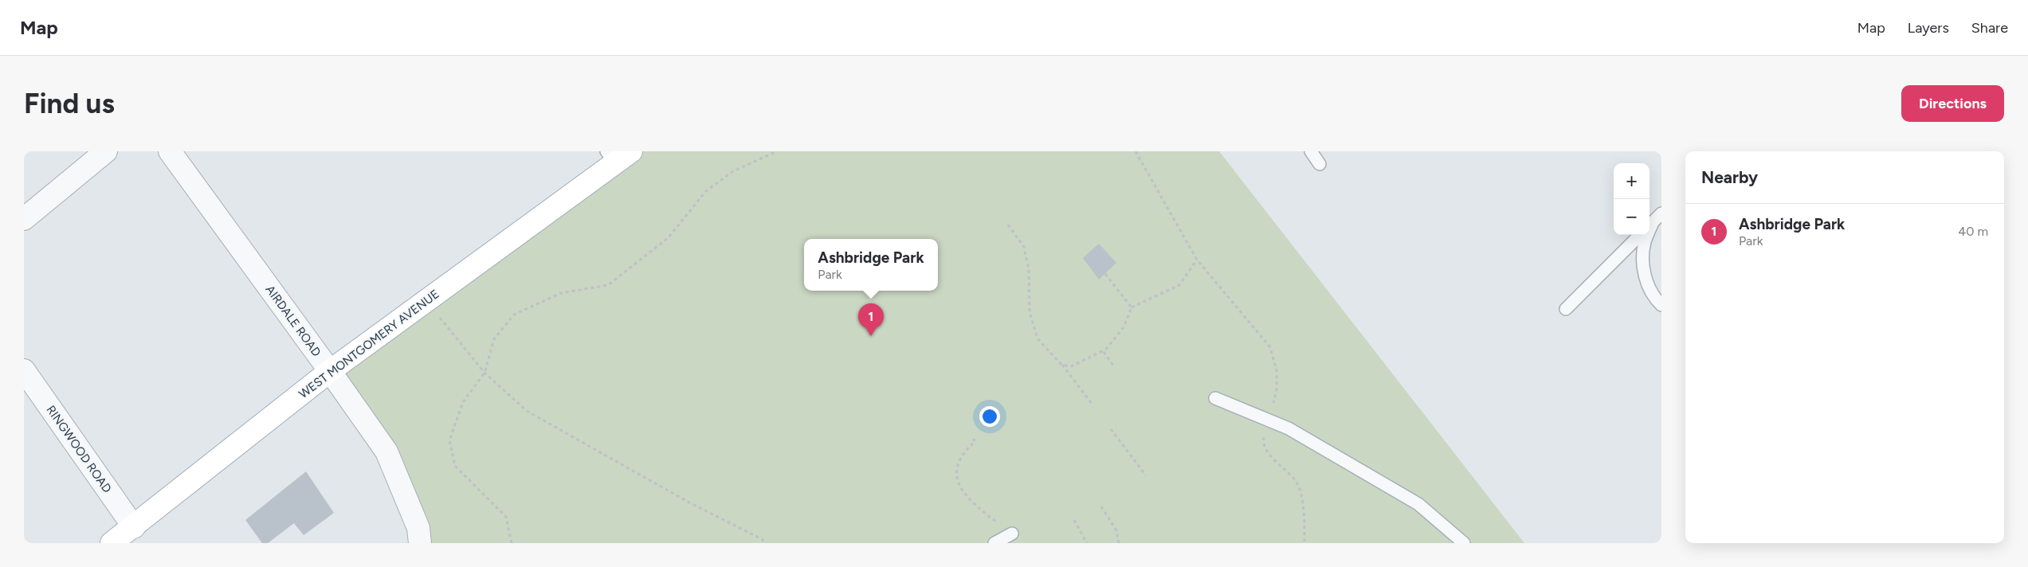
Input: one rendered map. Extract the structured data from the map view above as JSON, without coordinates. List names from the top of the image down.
{
  "streets": {
    "main road": ["WEST MONTGOMERY AVENUE"],
    "street": ["AIRDALE ROAD", "RINGWOOD ROAD"]
  },
  "crossings": [
    ["AIRDALE ROAD", "WEST MONTGOMERY AVENUE"],
    ["WEST MONTGOMERY AVENUE", "RINGWOOD ROAD"]
  ],
  "page": {
    "header": "Map",
    "nav": ["Map", "Layers", "Share"],
    "buttons": "Directions",
    "title": "Find us",
    "heading": "Nearby",
    "map_buttons": ["+", "−"],
    "list": [
      {
        "mark": "1",
        "name": "Ashbridge Park",
        "note": "Park",
        "value": "40 m"
      }
    ],
    "popup": ["Ashbridge Park", "Park"],
    "pins": "1"
  }
}
